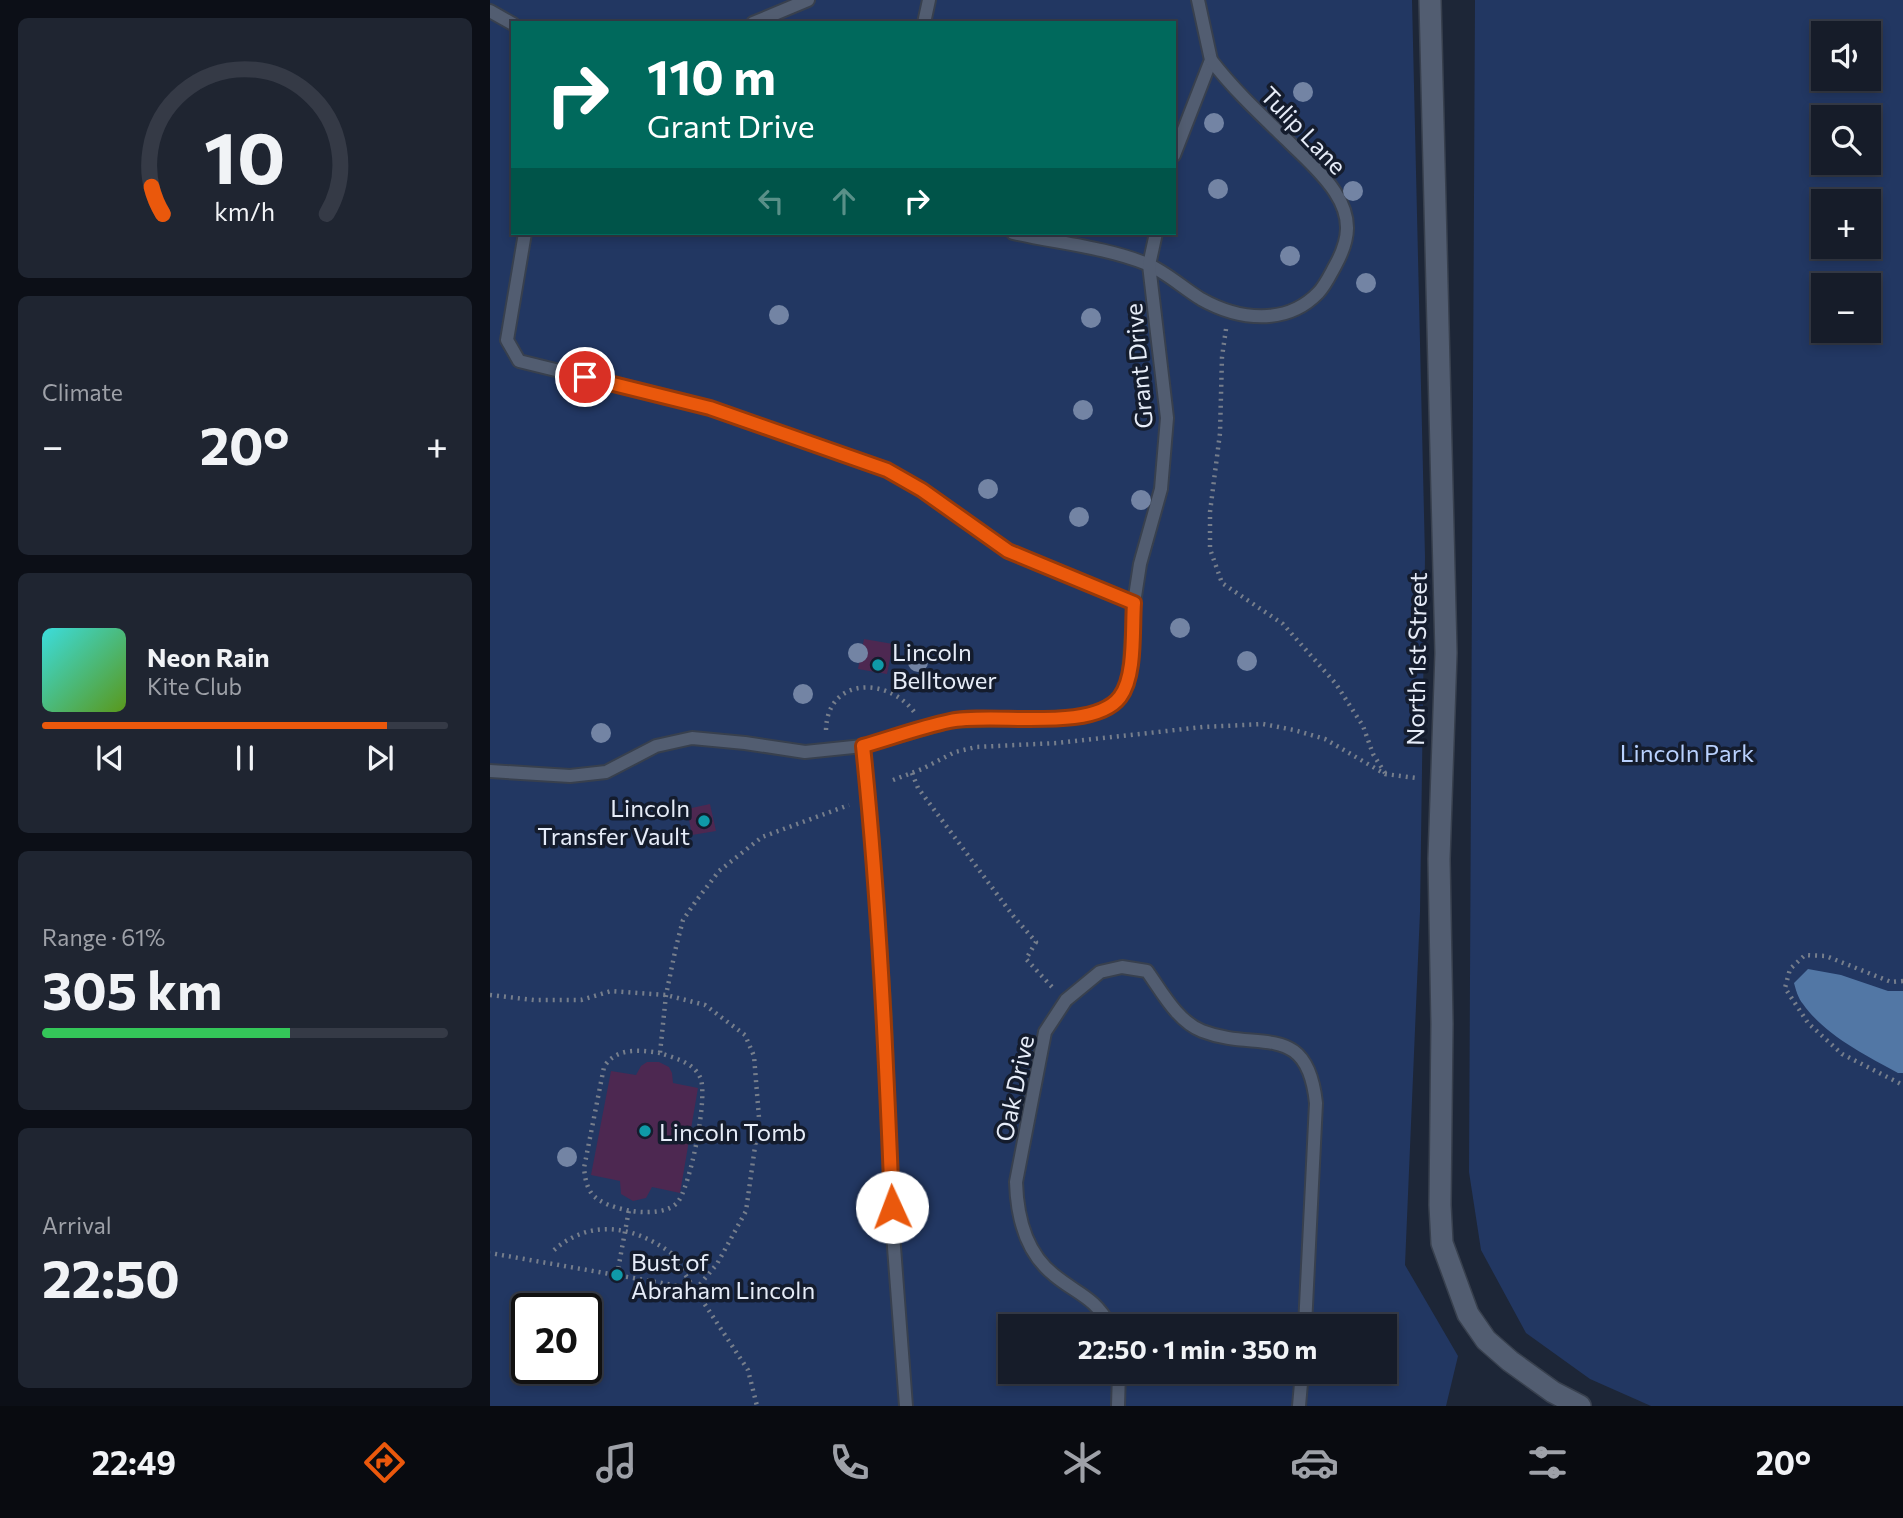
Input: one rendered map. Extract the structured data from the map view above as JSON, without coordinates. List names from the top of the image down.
{
  "streets": {
    "street": ["North 1st Street"],
    "lane": ["Tulip Lane", "Grant Drive", "Oak Drive"]
  },
  "crossings": [
    ["Tulip Lane", "Grant Drive"]
  ],
  "parks": ["Lincoln Park"],
  "places": [
    "Lincoln Belltower",
    "Lincoln Transfer Vault",
    "Lincoln Tomb",
    "Bust of Abraham Lincoln"
  ],
  "page": {
    "map_buttons": ["+", "−"],
    "turn": ["110 m", "Grant Drive"],
    "tile": [
      "Climate",
      ["Range · 61%", "305 km"],
      ["Arrival", "22:50"]
    ],
    "heat": ["−", "20°", "+"],
    "song": ["Neon Rain", "Kite Club"],
    "limit": "20",
    "trip": "22:50 · 1 min · 350 m",
    "tabs": ["22:49", "20°"],
    "gauge": ["10", "km/h"]
  }
}
